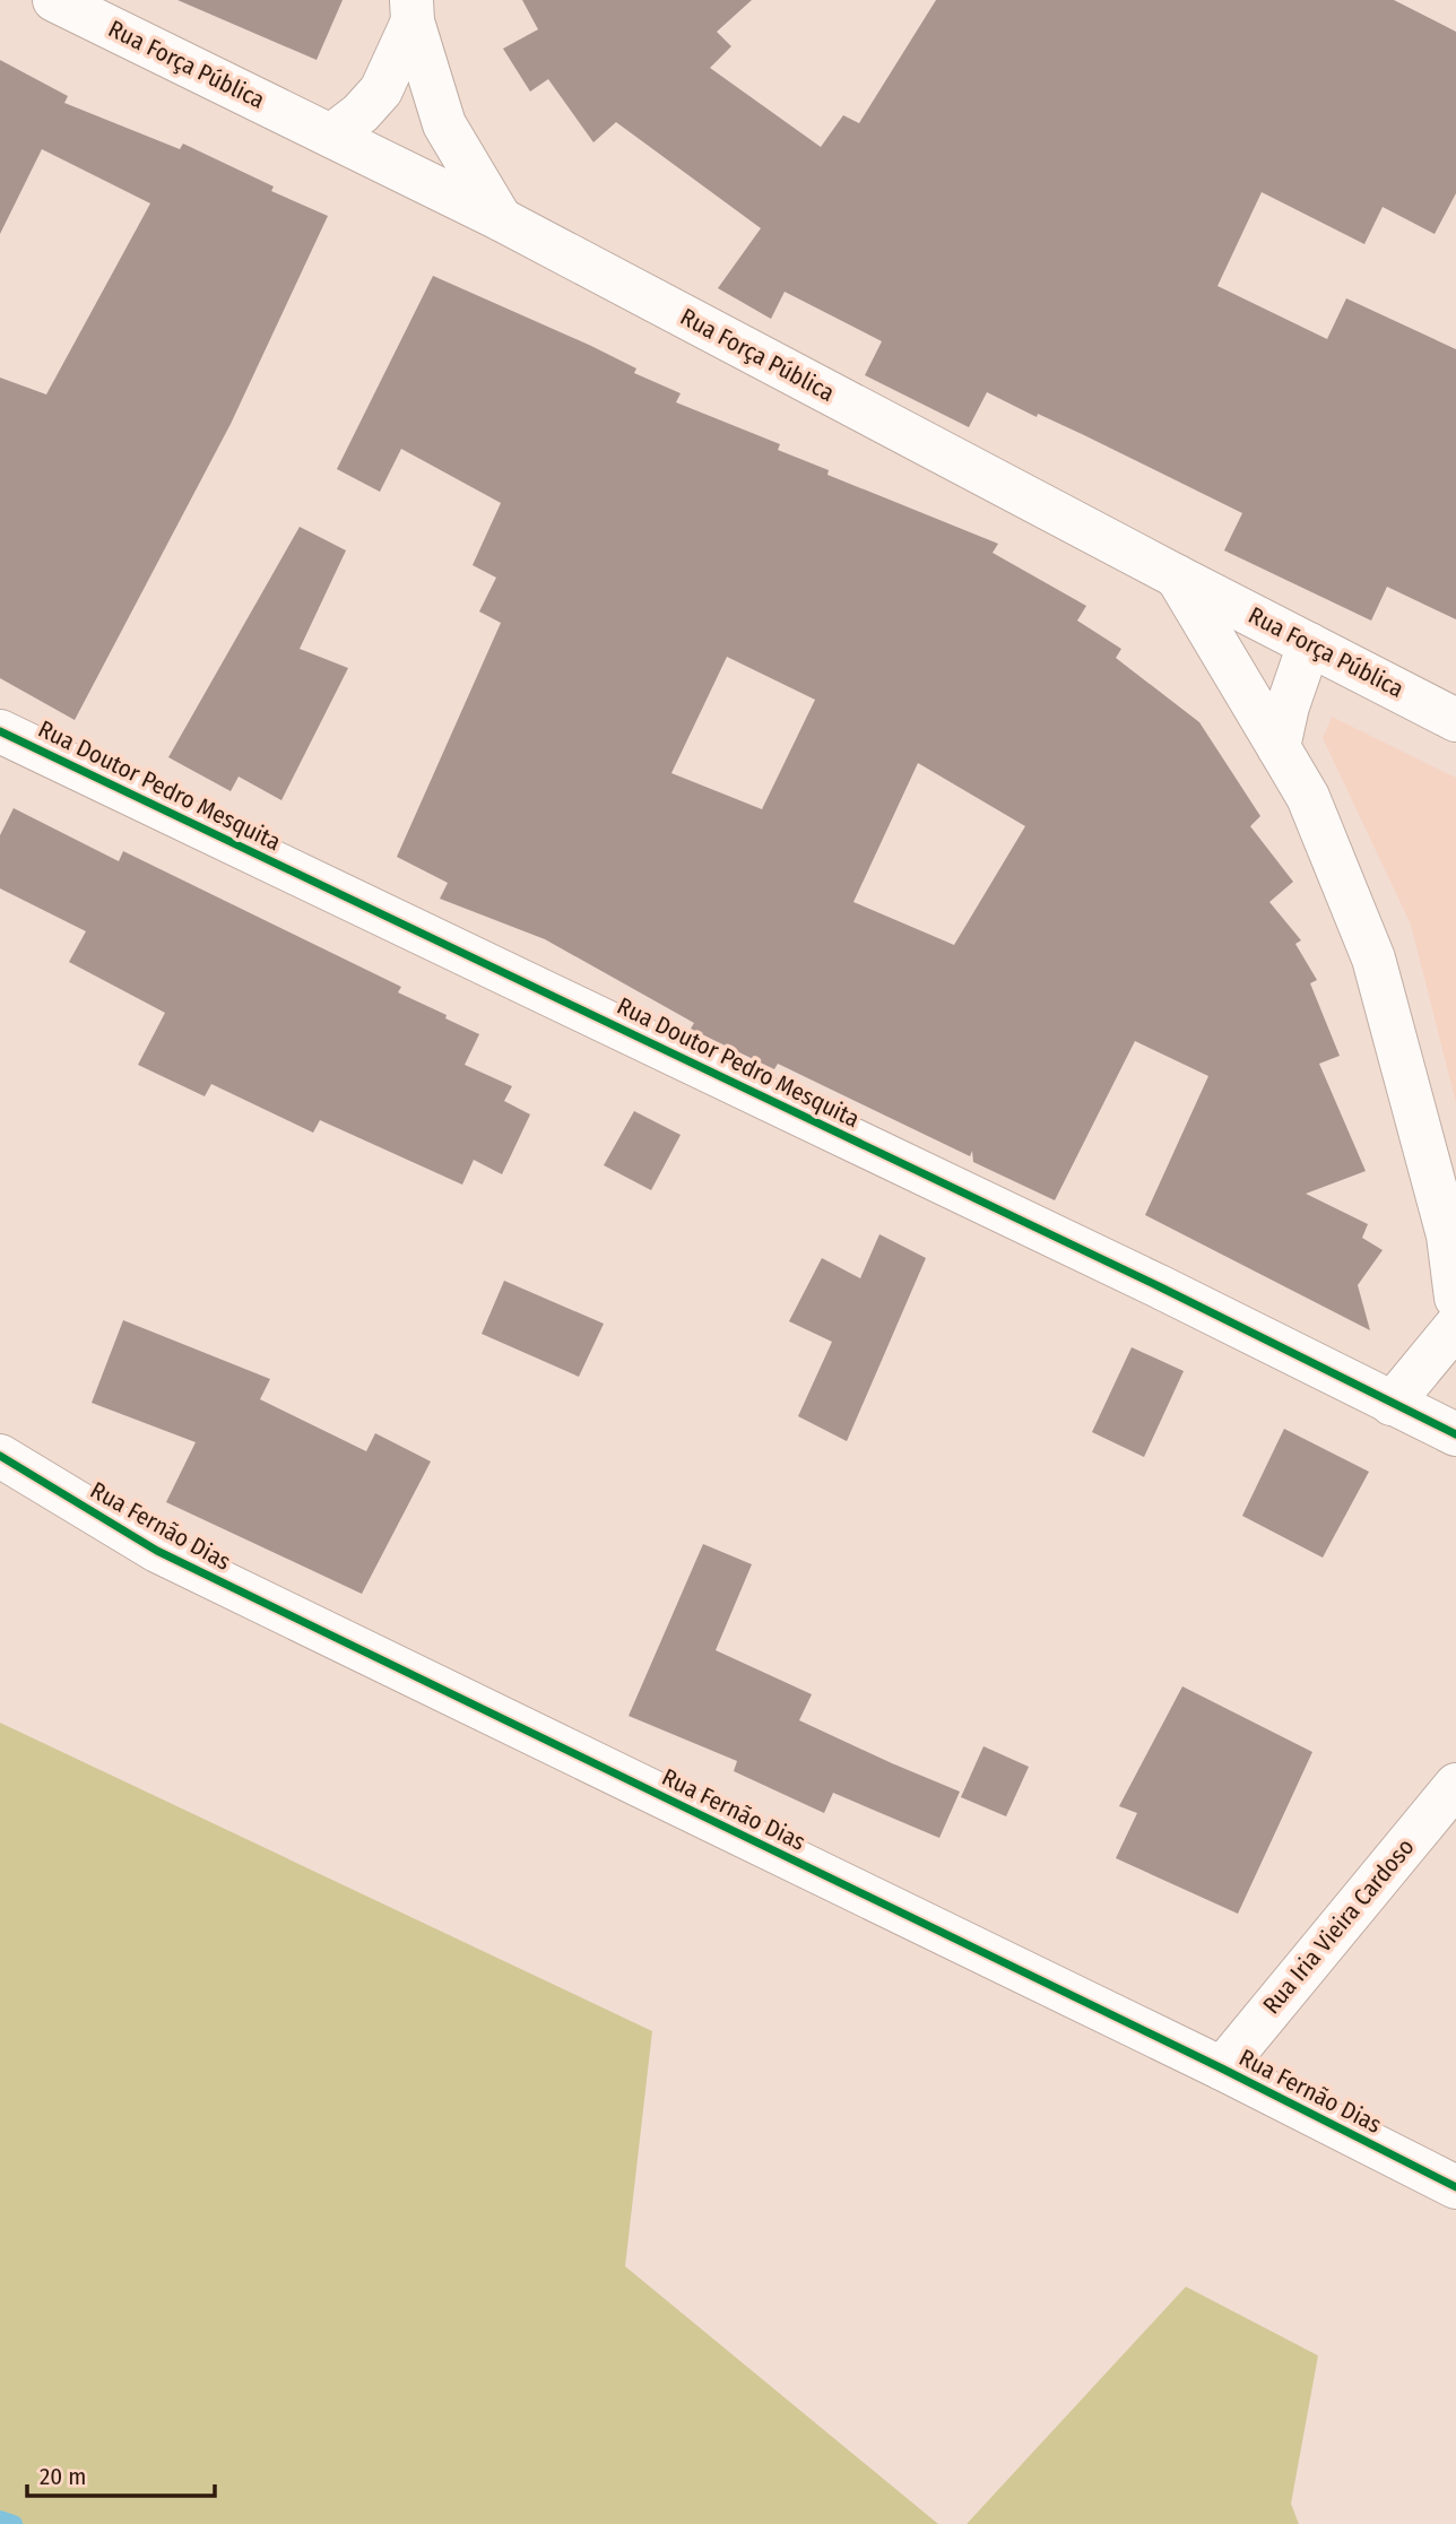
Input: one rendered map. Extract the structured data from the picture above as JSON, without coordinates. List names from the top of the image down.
{
  "streets": {
    "street": [
      "Rua Força Pública",
      "Rua Doutor Pedro Mesquita",
      "Rua Fernão Dias",
      "Rua Iria Vieira Cardoso"
    ]
  },
  "crossings": [
    ["Rua Fernão Dias", "Rua Iria Vieira Cardoso"]
  ],
  "scale_bar": "20 m"
}
